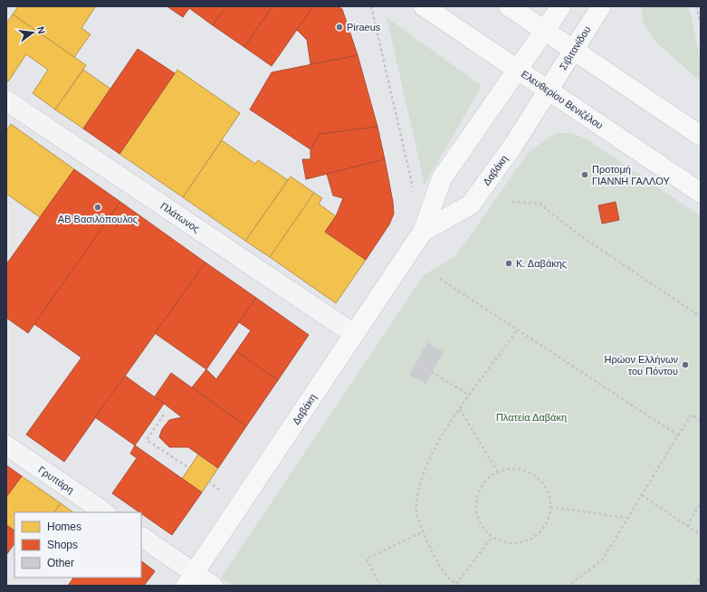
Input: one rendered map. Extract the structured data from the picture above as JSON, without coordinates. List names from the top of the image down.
{
  "streets": {
    "main road": ["Σιβιτανίδου", "Ελευθερίου Βενιζέλου", "Δαβάκη"],
    "street": ["Πλάτωνος", "Γρυπάρη"]
  },
  "crossings": [
    ["Σιβιτανίδου", "Ελευθερίου Βενιζέλου"],
    ["Σιβιτανίδου", "Δαβάκη"],
    ["Ελευθερίου Βενιζέλου", "Δαβάκη"],
    ["Δαβάκη", "Πλάτωνος"]
  ],
  "parks": ["Πλατεία Δαβάκη"],
  "places": [
    "Piraeus",
    "Προτομή ΓΙΑΝΝΗ ΓΑΛΛΟΥ",
    "ΑΒ Βασιλόπουλος",
    "Κ. Δαβάκης",
    "Ηρώον Ελλήνων του Πόντου"
  ],
  "legend": ["Homes", "Shops", "Other"],
  "north": "right"
}
